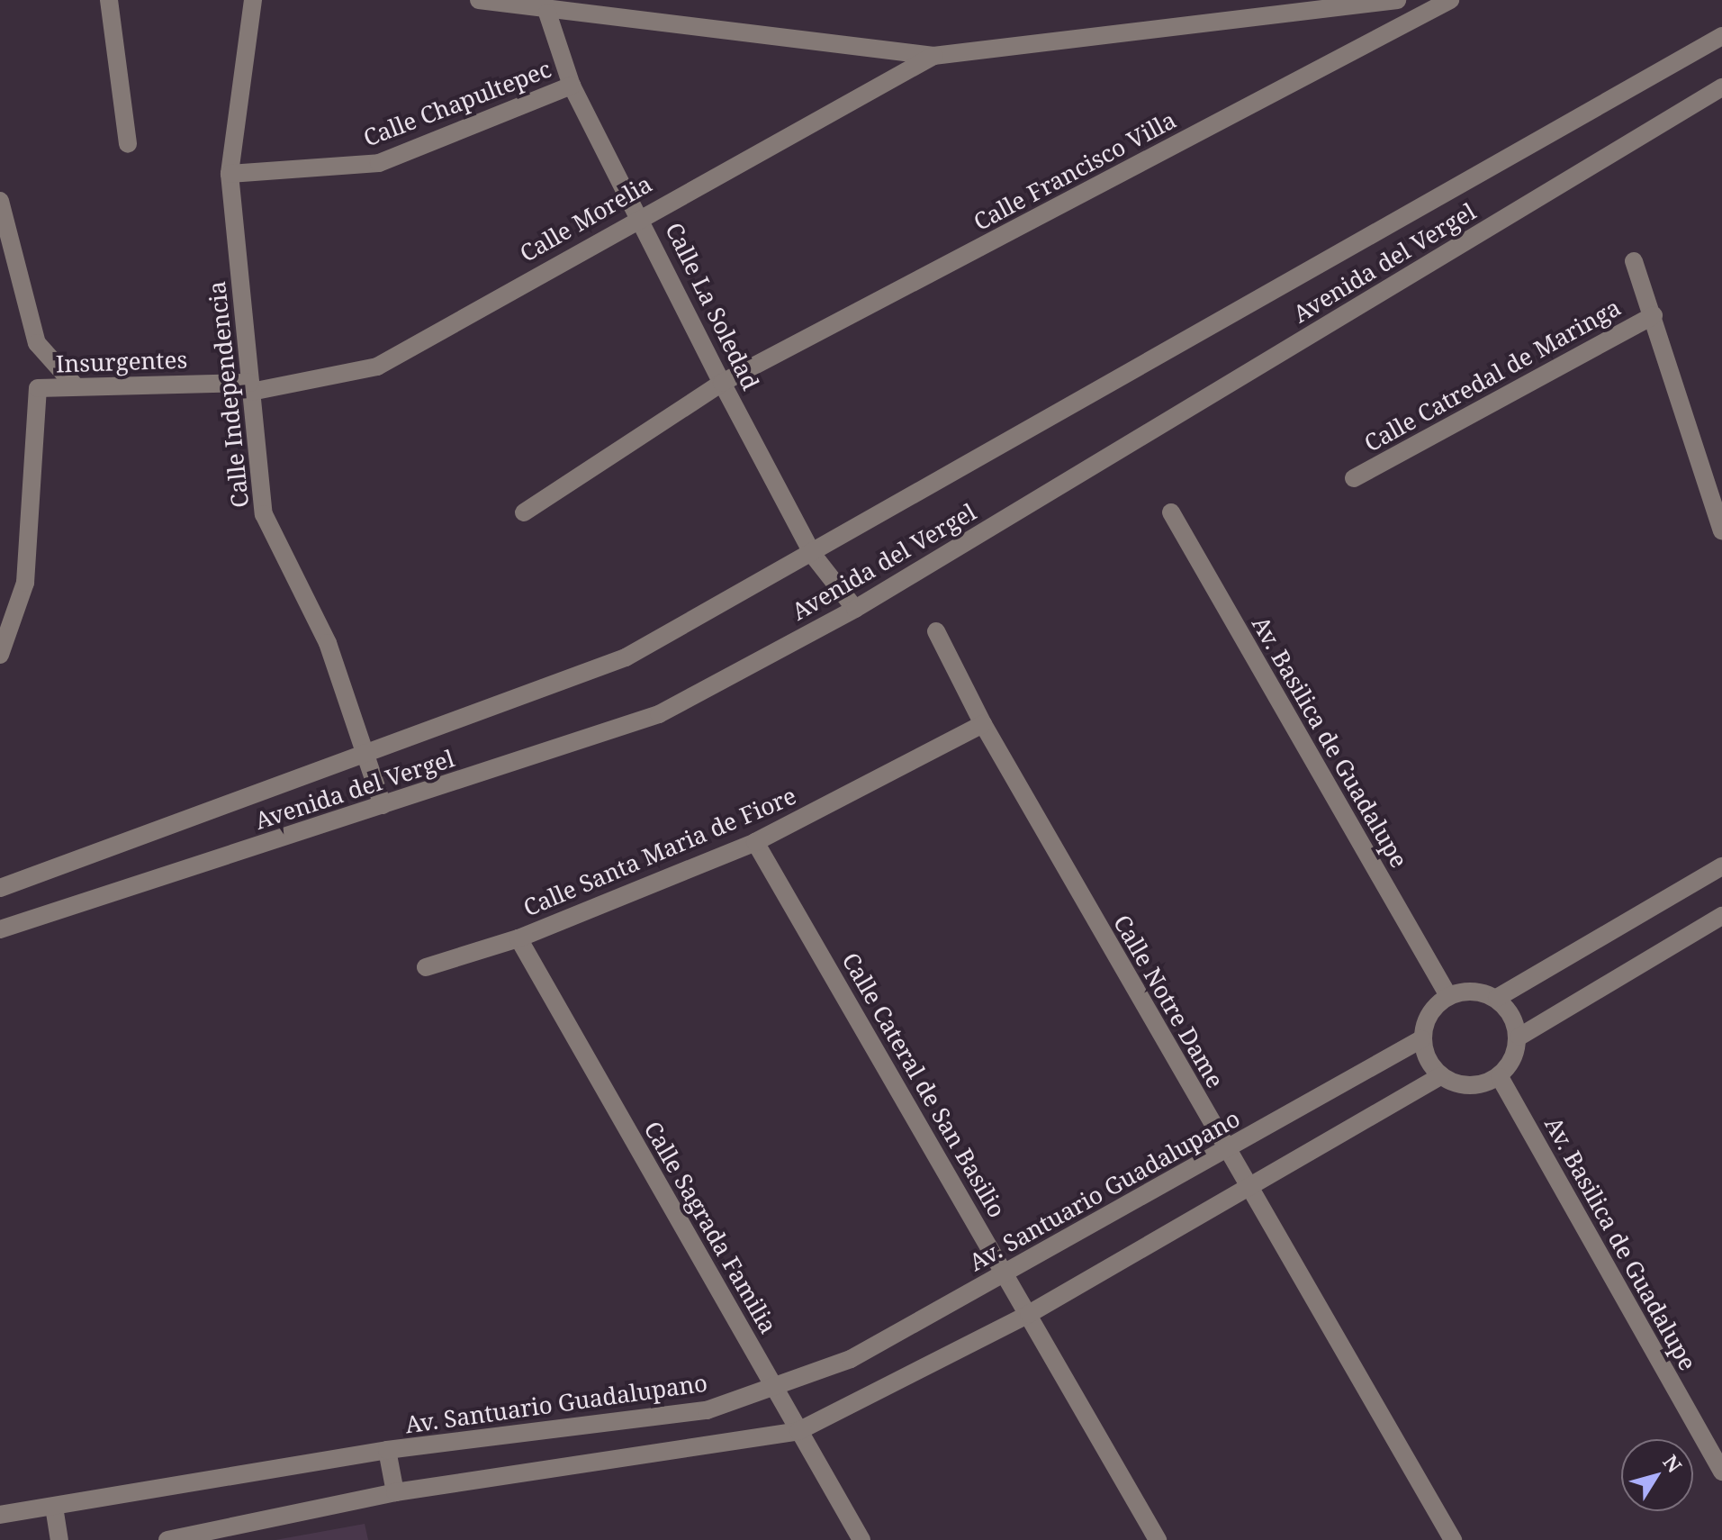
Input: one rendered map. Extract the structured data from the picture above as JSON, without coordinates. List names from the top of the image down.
{
  "streets": {
    "street": [
      "Calle Chapultepec",
      "Calle Francisco Villa",
      "Calle Morelia",
      "Avenida del Vergel",
      "Calle La Soledad",
      "Insurgentes",
      "Calle Catredal de Maringa",
      "Calle Independencia",
      "Av. Basilica de Guadalupe",
      "Calle Santa Maria de Fiore",
      "Calle Notre Dame",
      "Calle Cateral de San Basilio",
      "Av. Santuario Guadalupano",
      "Calle Sagrada Familia"
    ]
  },
  "crossings": [
    ["Calle Chapultepec", "Calle La Soledad"],
    ["Calle Chapultepec", "Calle Independencia"],
    ["Calle Francisco Villa", "Calle La Soledad"],
    ["Calle Morelia", "Calle La Soledad"],
    ["Calle Morelia", "Insurgentes"],
    ["Calle Morelia", "Calle Independencia"],
    ["Avenida del Vergel", "Calle La Soledad"],
    ["Avenida del Vergel", "Calle Independencia"],
    ["Insurgentes", "Calle Independencia"],
    ["Av. Basilica de Guadalupe", "Av. Santuario Guadalupano"],
    ["Calle Santa Maria de Fiore", "Calle Notre Dame"],
    ["Calle Santa Maria de Fiore", "Calle Cateral de San Basilio"],
    ["Calle Santa Maria de Fiore", "Calle Sagrada Familia"],
    ["Calle Notre Dame", "Av. Santuario Guadalupano"],
    ["Calle Cateral de San Basilio", "Av. Santuario Guadalupano"],
    ["Av. Santuario Guadalupano", "Calle Sagrada Familia"]
  ],
  "north": "top right"
}
